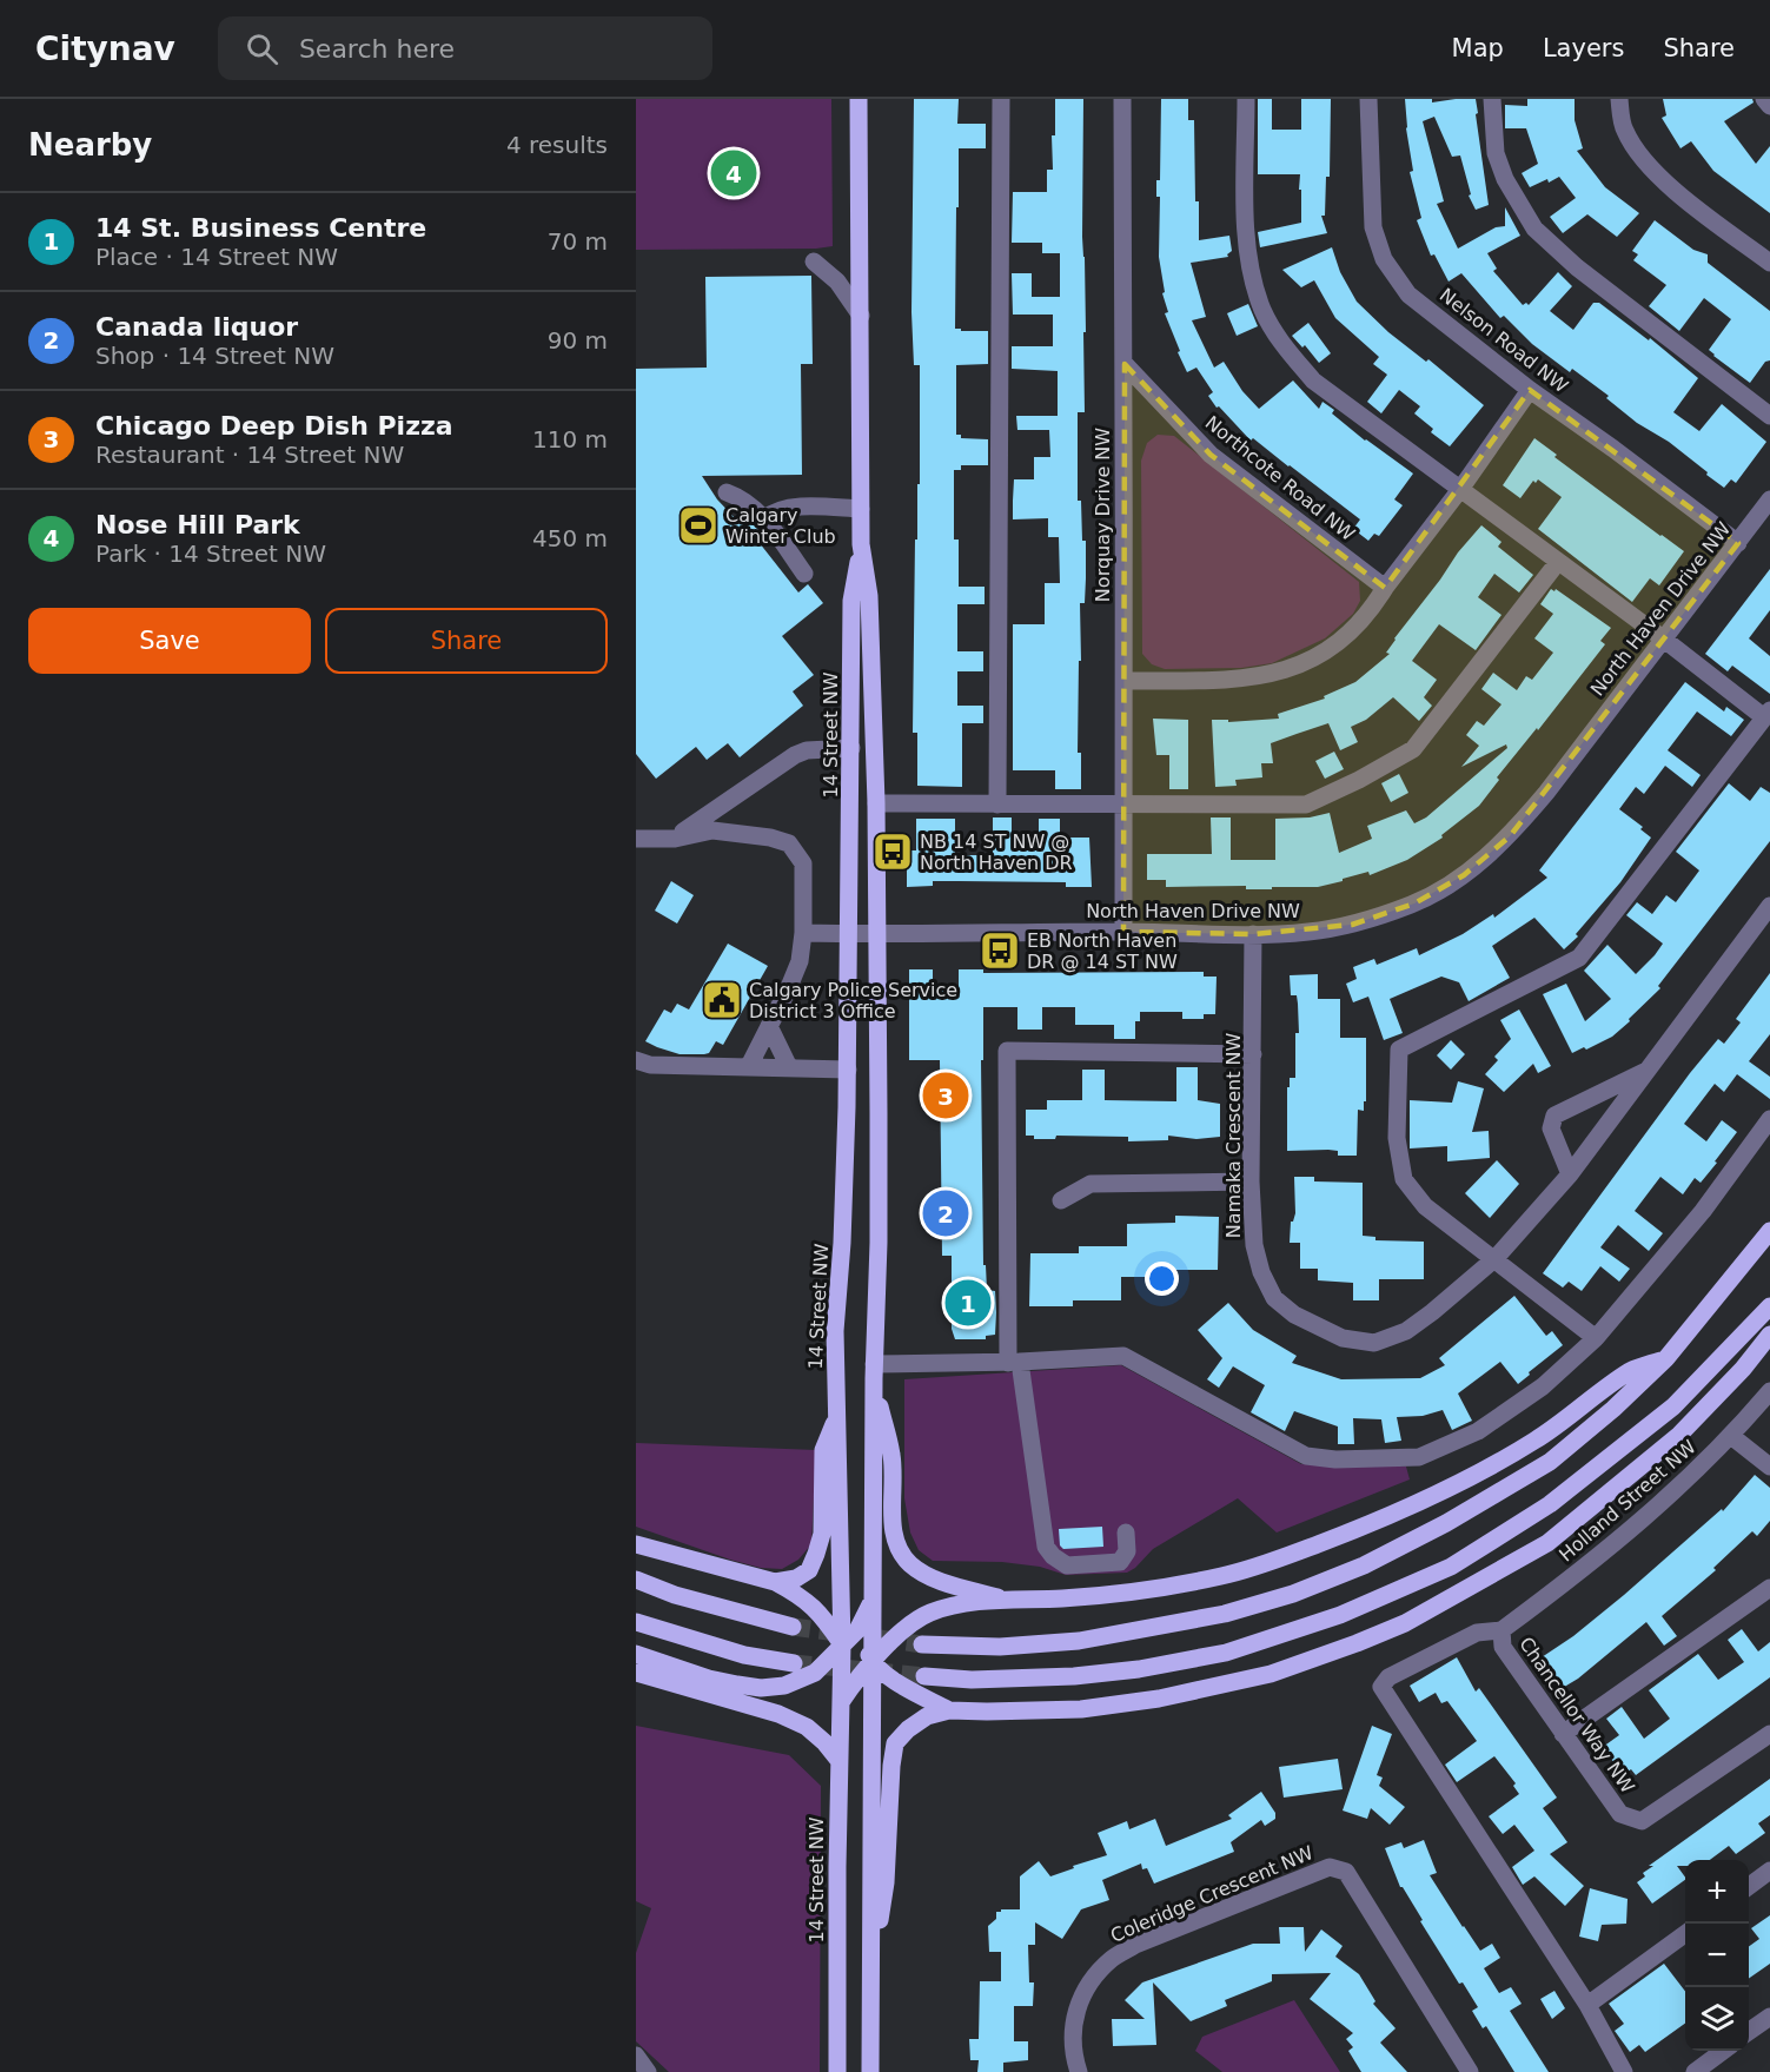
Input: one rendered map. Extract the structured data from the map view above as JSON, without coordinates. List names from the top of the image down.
{
  "streets": {
    "main road": ["14 Street NW"],
    "street": [
      "Nelson Road NW",
      "Northcote Road NW",
      "Norquay Drive NW",
      "North Haven Drive NW",
      "Namaka Crescent NW",
      "Holland Street NW",
      "Chancellor Way NW",
      "Coleridge Crescent NW"
    ]
  },
  "crossings": [
    ["Nelson Road NW", "North Haven Drive NW"],
    ["Northcote Road NW", "Norquay Drive NW"],
    ["Norquay Drive NW", "North Haven Drive NW"],
    ["North Haven Drive NW", "14 Street NW"],
    ["North Haven Drive NW", "Namaka Crescent NW"],
    ["Holland Street NW", "Chancellor Way NW"]
  ],
  "places": {
    "sports": ["Calgary Winter Club"],
    "bus stop": ["NB 14 ST NW @ North Haven DR", "EB North Haven DR @ 14 ST NW"],
    "public building": ["Calgary Police Service District 3 Office"]
  },
  "page": {
    "header": "Citynav",
    "search": "Search here",
    "nav": ["Map", "Layers", "Share"],
    "heading": ["Nearby", "4 results"],
    "pins": [
      "4",
      "3",
      "2",
      "1"
    ],
    "list": [
      {
        "mark": "1",
        "name": "14 St. Business Centre",
        "note": "Place · 14 Street NW",
        "value": "70 m"
      },
      {
        "mark": "2",
        "name": "Canada liquor",
        "note": "Shop · 14 Street NW",
        "value": "90 m"
      },
      {
        "mark": "3",
        "name": "Chicago Deep Dish Pizza",
        "note": "Restaurant · 14 Street NW",
        "value": "110 m"
      },
      {
        "mark": "4",
        "name": "Nose Hill Park",
        "note": "Park · 14 Street NW",
        "value": "450 m"
      }
    ],
    "buttons": ["Save", "Share"],
    "map_buttons": ["+", "−"]
  }
}
